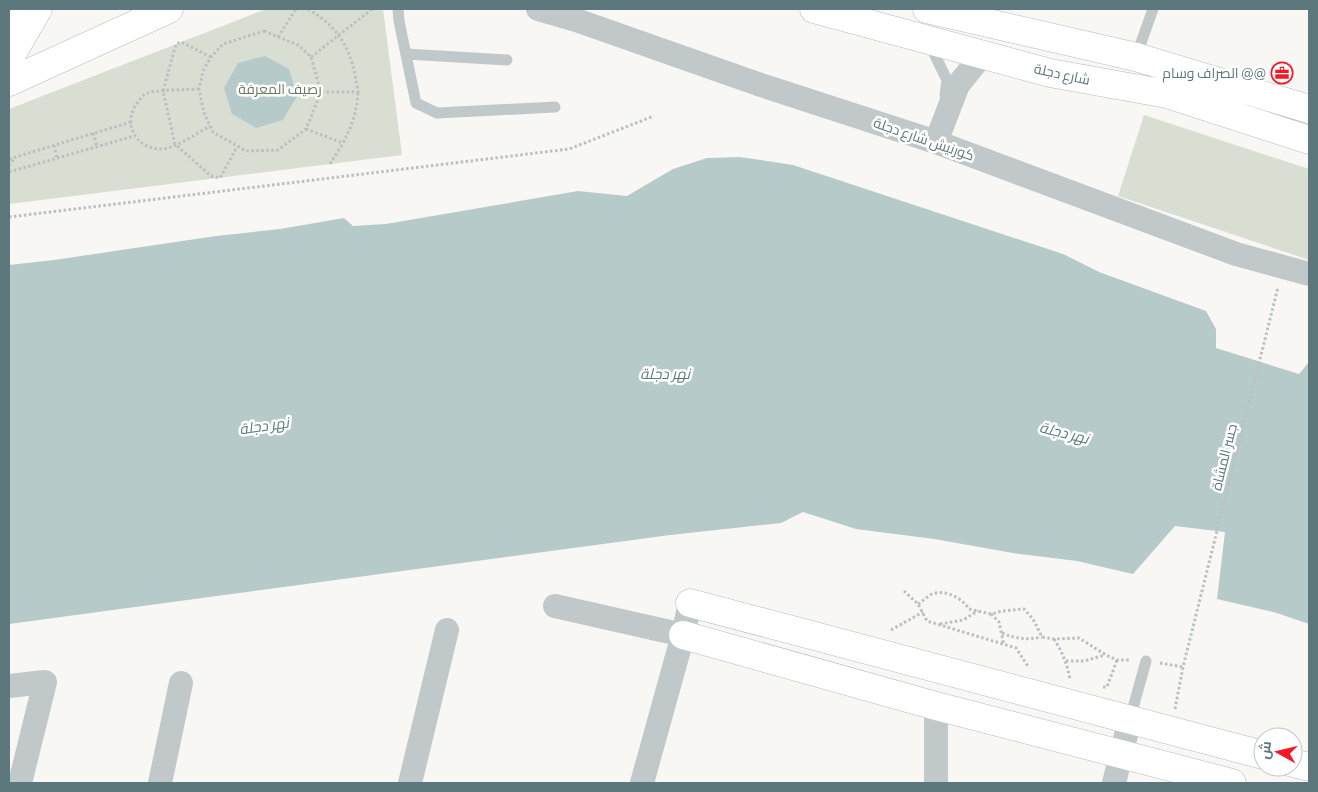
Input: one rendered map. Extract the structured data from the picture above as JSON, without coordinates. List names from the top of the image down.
{
  "streets": {
    "street": ["شارع دجلة", "كورنيش شارع دجلة"],
    "path": ["جسر المشاة"]
  },
  "crossings": [
    ["كورنيش شارع دجلة", "جسر المشاة"]
  ],
  "water": ["نهر دجلة"],
  "parks": ["رصيف المعرفة"],
  "places": {
    "office": ["الصراف وسام @@"]
  },
  "north": "left"
}
